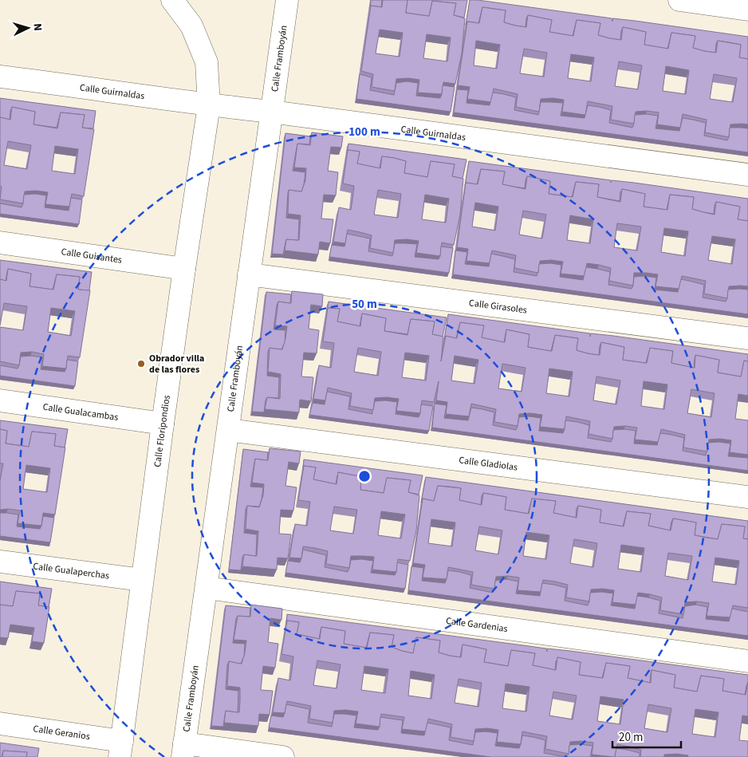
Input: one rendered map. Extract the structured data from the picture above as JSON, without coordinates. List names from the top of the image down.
{
  "streets": {
    "street": [
      "Calle Framboyán",
      "Calle Guirnaldas",
      "Calle Guisantes",
      "Calle Girasoles",
      "Calle Gualacambas",
      "Calle Floripondios",
      "Calle Gladiolas",
      "Calle Gualaperchas",
      "Calle Gardenias",
      "Calle Geranios"
    ]
  },
  "crossings": [
    ["Calle Framboyán", "Calle Guirnaldas"],
    ["Calle Framboyán", "Calle Girasoles"],
    ["Calle Framboyán", "Calle Gladiolas"],
    ["Calle Framboyán", "Calle Gardenias"],
    ["Calle Guirnaldas", "Calle Floripondios"],
    ["Calle Guisantes", "Calle Floripondios"],
    ["Calle Gualacambas", "Calle Floripondios"],
    ["Calle Floripondios", "Calle Gualaperchas"],
    ["Calle Floripondios", "Calle Geranios"]
  ],
  "places": ["Obrador villa de las flores"],
  "scale_bar": "20 m",
  "north": "right",
  "rings": ["100 m", "50 m"]
}
